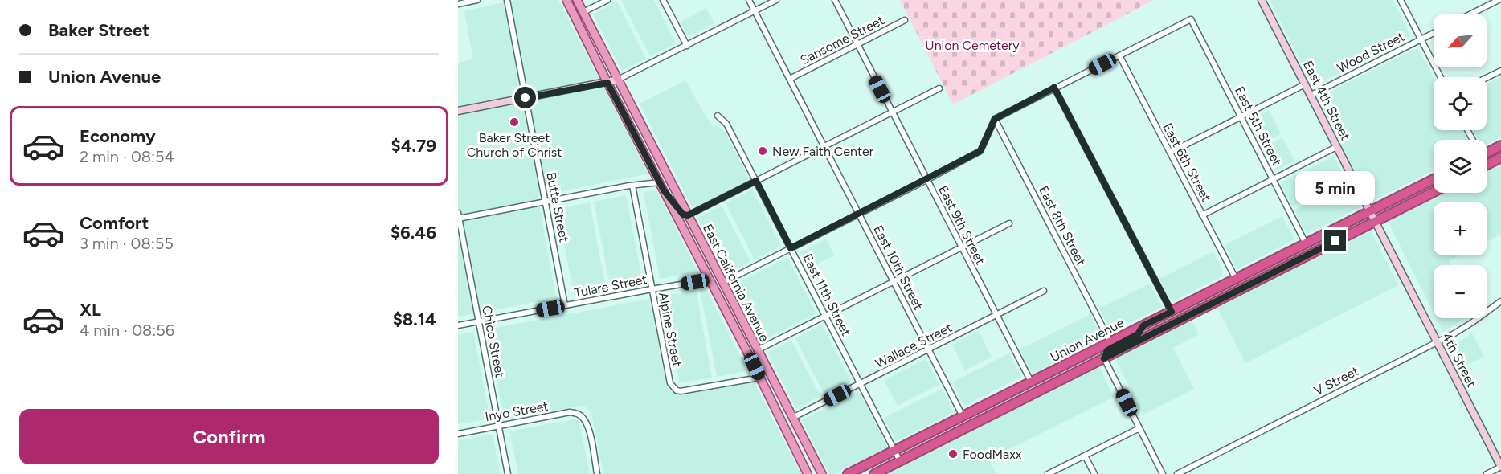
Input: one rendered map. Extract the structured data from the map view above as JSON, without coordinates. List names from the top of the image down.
{
  "streets": {
    "highway": ["Union Avenue"],
    "main road": ["East California Avenue"],
    "street": [
      "Sansome Street",
      "Wood Street",
      "East 4th Street",
      "East 5th Street",
      "East 6th Street",
      "Butte Street",
      "East 9th Street",
      "East 8th Street",
      "East 10th Street",
      "Tulare Street",
      "East 11th Street",
      "Alpine Street",
      "Chico Street",
      "Wallace Street",
      "4th Street",
      "V Street",
      "Inyo Street"
    ]
  },
  "crossings": [
    ["Sansome Street", "East 9th Street"],
    ["Sansome Street", "East 10th Street"],
    ["Wood Street", "East 4th Street"],
    ["East 4th Street", "Union Avenue"],
    ["East 4th Street", "4th Street"],
    ["East 5th Street", "East 6th Street"],
    ["East 5th Street", "Union Avenue"],
    ["East 6th Street", "Union Avenue"],
    ["Butte Street", "Tulare Street"],
    ["East 9th Street", "Union Avenue"],
    ["East 9th Street", "Wallace Street"],
    ["East 8th Street", "Union Avenue"],
    ["East 10th Street", "Union Avenue"],
    ["East 10th Street", "Wallace Street"],
    ["East California Avenue", "Tulare Street"],
    ["East California Avenue", "Alpine Street"],
    ["East California Avenue", "Wallace Street"],
    ["Tulare Street", "Alpine Street"],
    ["Tulare Street", "Chico Street"],
    ["East 11th Street", "Union Avenue"],
    ["East 11th Street", "Wallace Street"],
    ["Union Avenue", "4th Street"],
    ["Chico Street", "Inyo Street"],
    ["4th Street", "V Street"]
  ],
  "parks": ["Union Cemetery"],
  "places": ["Baker Street Church of Christ", "New Faith Center", "FoodMaxx"],
  "north": "bottom left",
  "page": {
    "banner": ["Baker Street", "Union Avenue"],
    "map_buttons": ["+", "−"],
    "list": [
      {
        "name": "Economy",
        "note": "2 min · 08:54",
        "value": "$4.79"
      },
      {
        "name": "Comfort",
        "note": "3 min · 08:55",
        "value": "$6.46"
      },
      {
        "name": "XL",
        "note": "4 min · 08:56",
        "value": "$8.14"
      }
    ],
    "bubble": "5 min",
    "buttons": "Confirm"
  }
}
